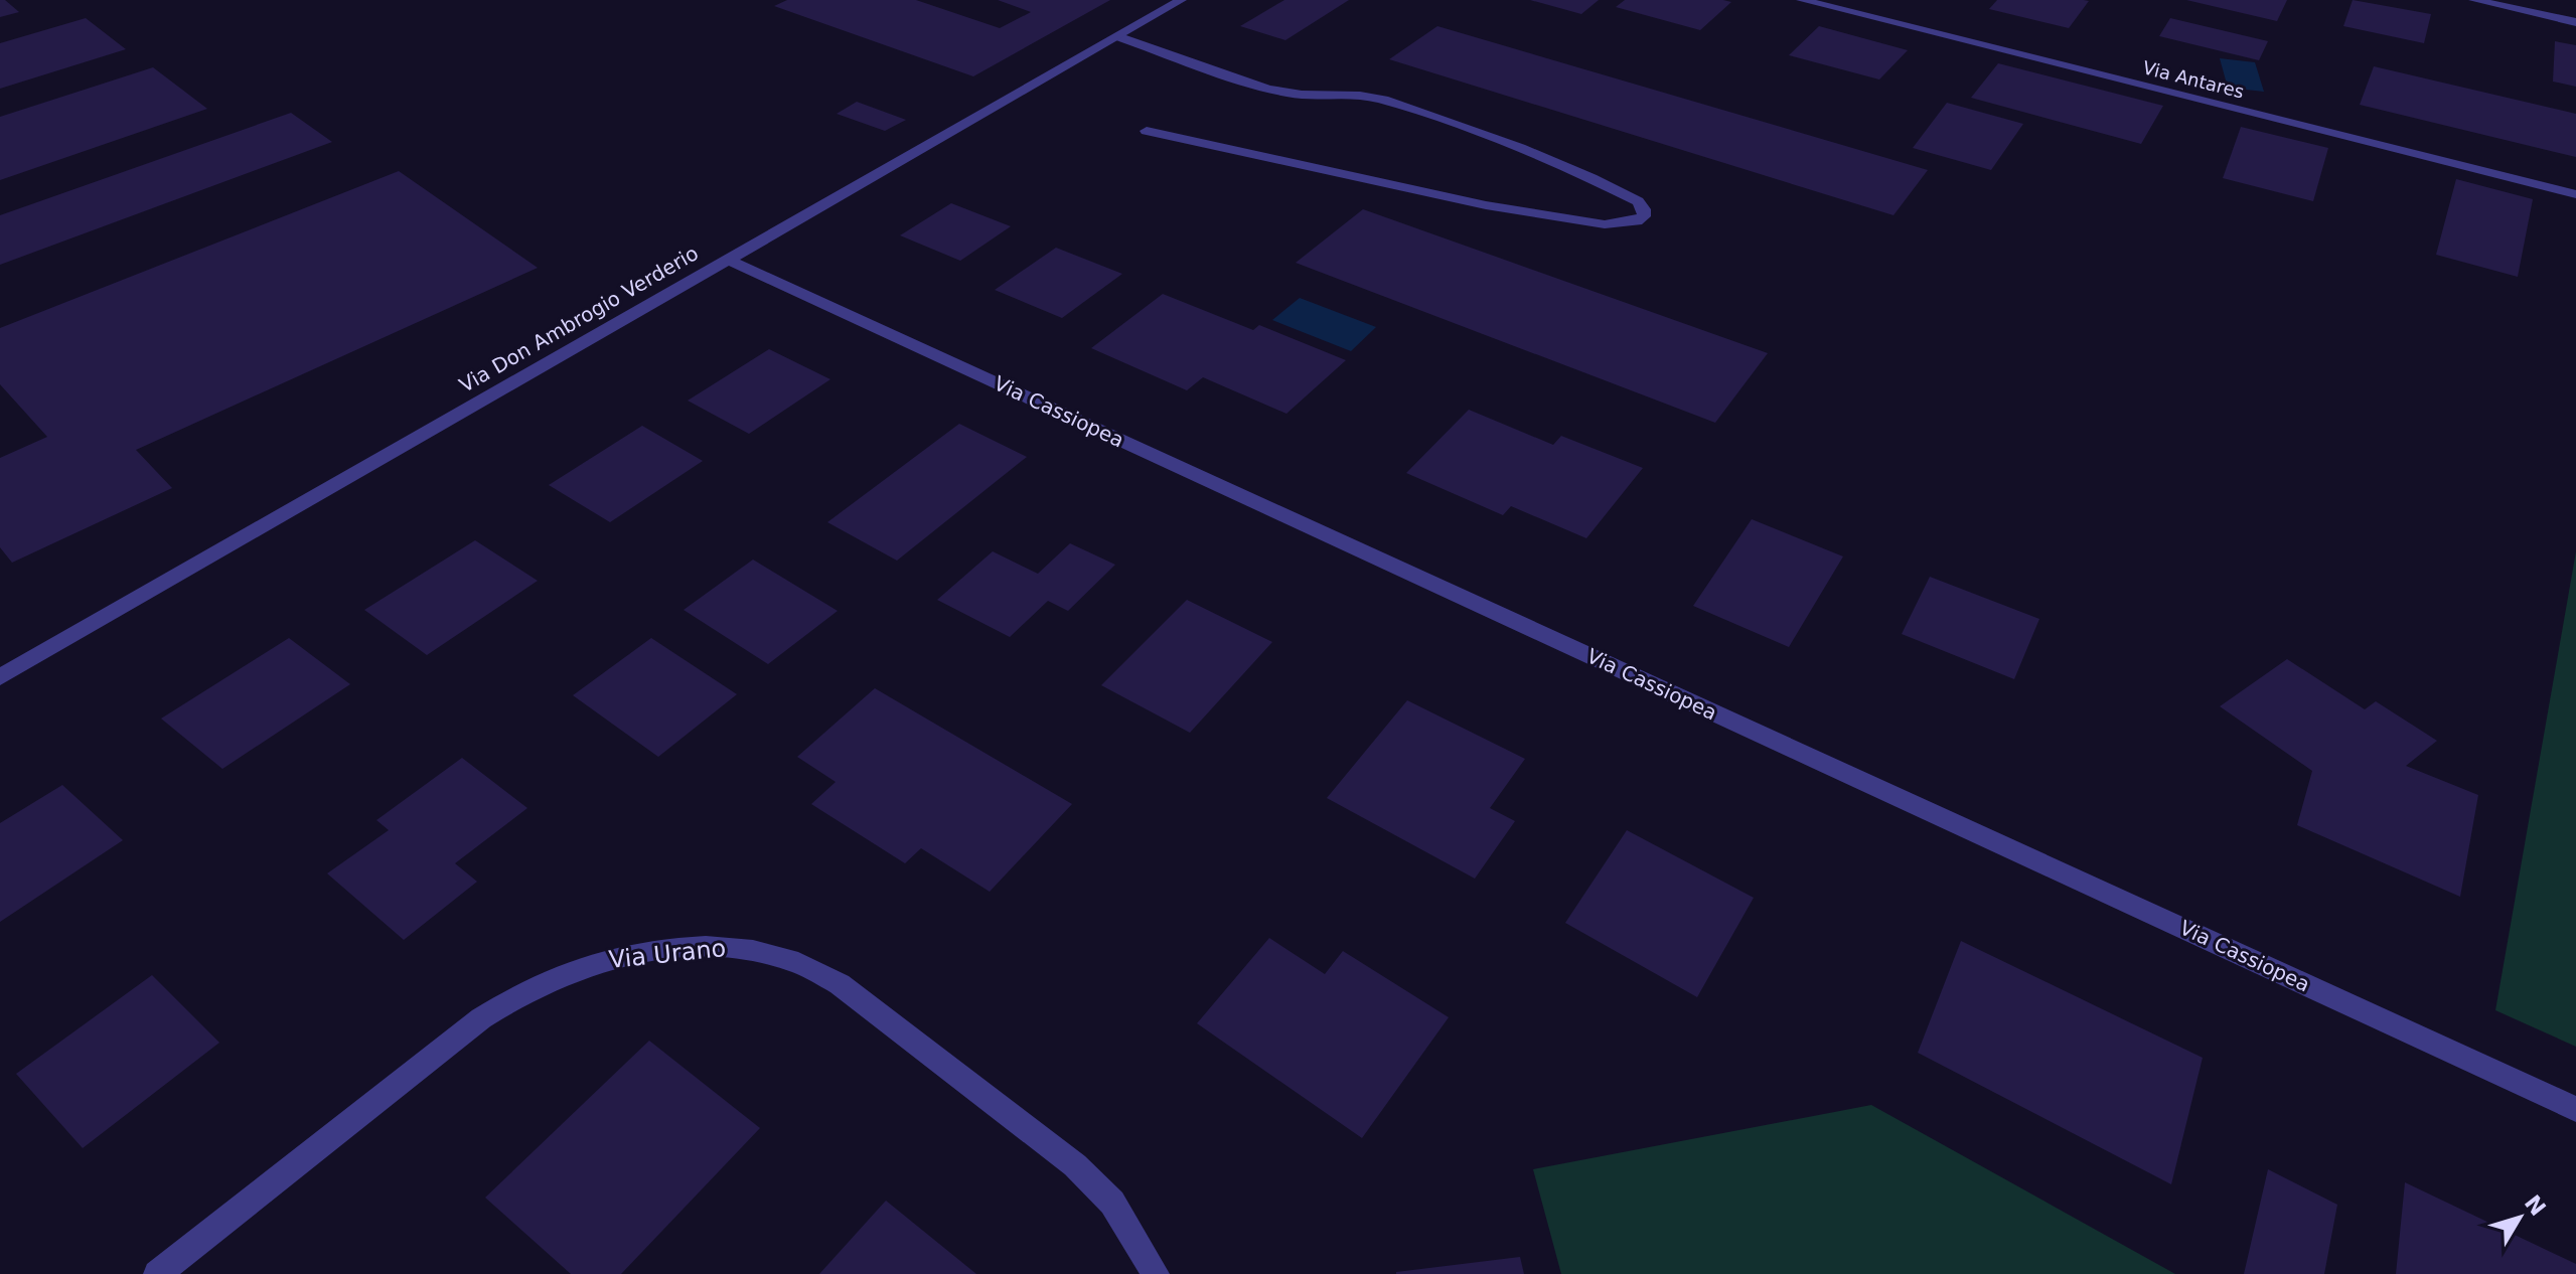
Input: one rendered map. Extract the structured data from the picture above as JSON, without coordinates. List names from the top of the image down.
{
  "streets": {
    "street": [
      "Via Antares",
      "Via Don Ambrogio Verderio",
      "Via Cassiopea",
      "Via Urano"
    ]
  },
  "crossings": [
    ["Via Don Ambrogio Verderio", "Via Cassiopea"]
  ],
  "north": "top right"
}
